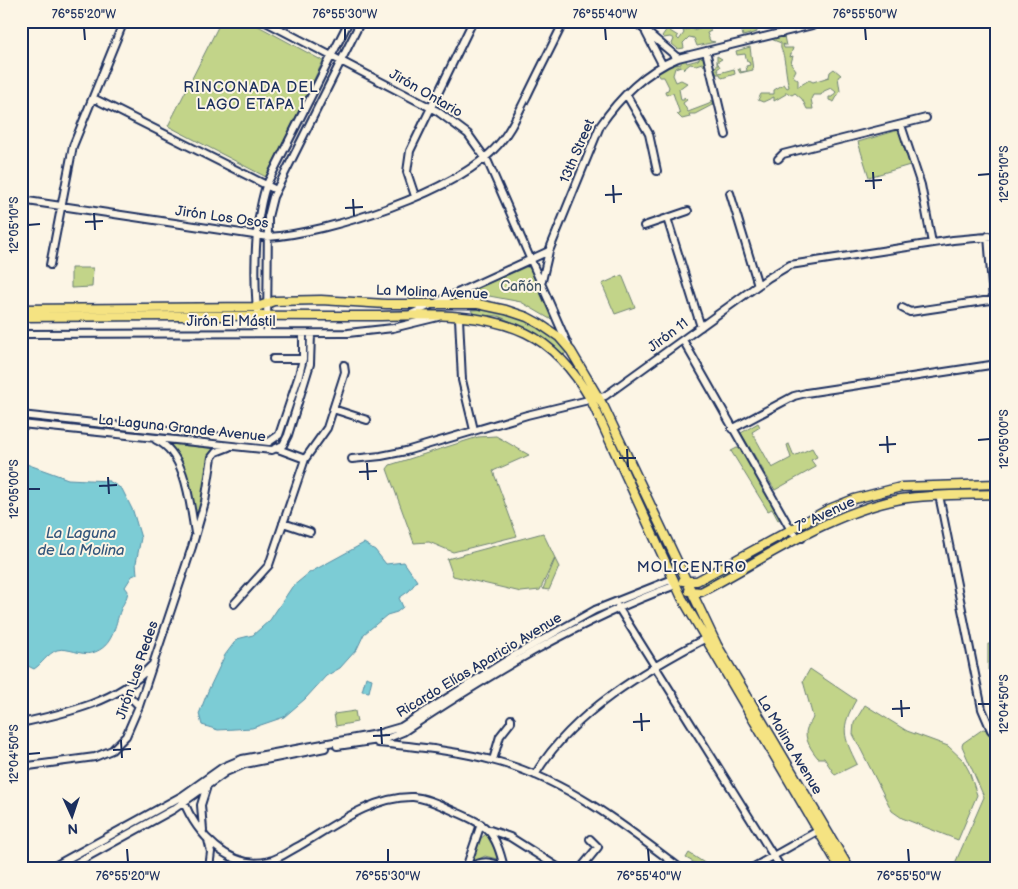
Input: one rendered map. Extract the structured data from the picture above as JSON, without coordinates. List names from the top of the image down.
{
  "streets": {
    "main road": ["La Molina Avenue", "7º Avenue"],
    "street": [
      "Jirón Ontario",
      "13th Street",
      "Jirón Los Osos",
      "Jirón El Mástil",
      "Jirón 11",
      "La Laguna Grande Avenue",
      "Ricardo Elías Aparicio Avenue",
      "Jirón Las Redes"
    ]
  },
  "crossings": [
    ["Jirón Ontario", "13th Street"],
    ["Jirón Ontario", "Jirón Los Osos"],
    ["Jirón Ontario", "La Molina Avenue"],
    ["La Molina Avenue", "Jirón El Mástil"],
    ["La Molina Avenue", "Jirón 11"],
    ["La Molina Avenue", "7º Avenue"],
    ["La Molina Avenue", "Ricardo Elías Aparicio Avenue"],
    ["Jirón El Mástil", "La Laguna Grande Avenue"],
    ["La Laguna Grande Avenue", "Jirón Las Redes"]
  ],
  "districts": ["RINCONADA DEL LAGO ETAPA I", "MOLICENTRO"],
  "water": ["La Laguna de La Molina"],
  "parks": ["Cañón"],
  "north": "bottom",
  "coordinates": [
    "76°55'20\"W",
    "76°55'30\"W",
    "76°55'40\"W",
    "76°55'50\"W",
    "12°05'10\"S",
    "12°05'00\"S",
    "12°04'50\"S"
  ]
}
